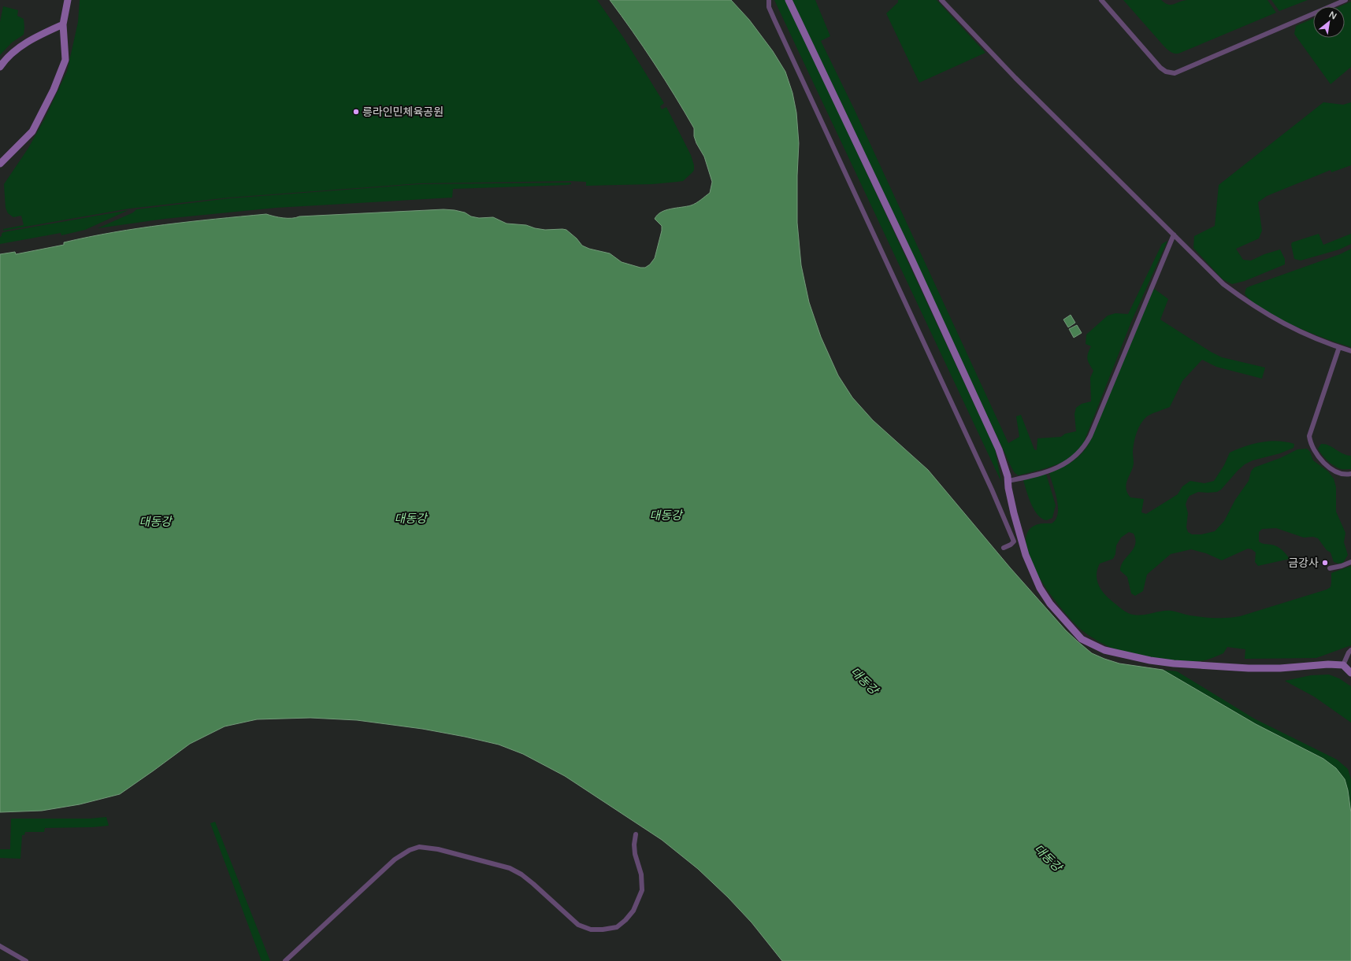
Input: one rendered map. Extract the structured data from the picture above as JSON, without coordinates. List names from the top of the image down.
{
  "water": ["대동강"],
  "places": ["릉라인민체육공원", "금강사"],
  "north": "top right"
}
